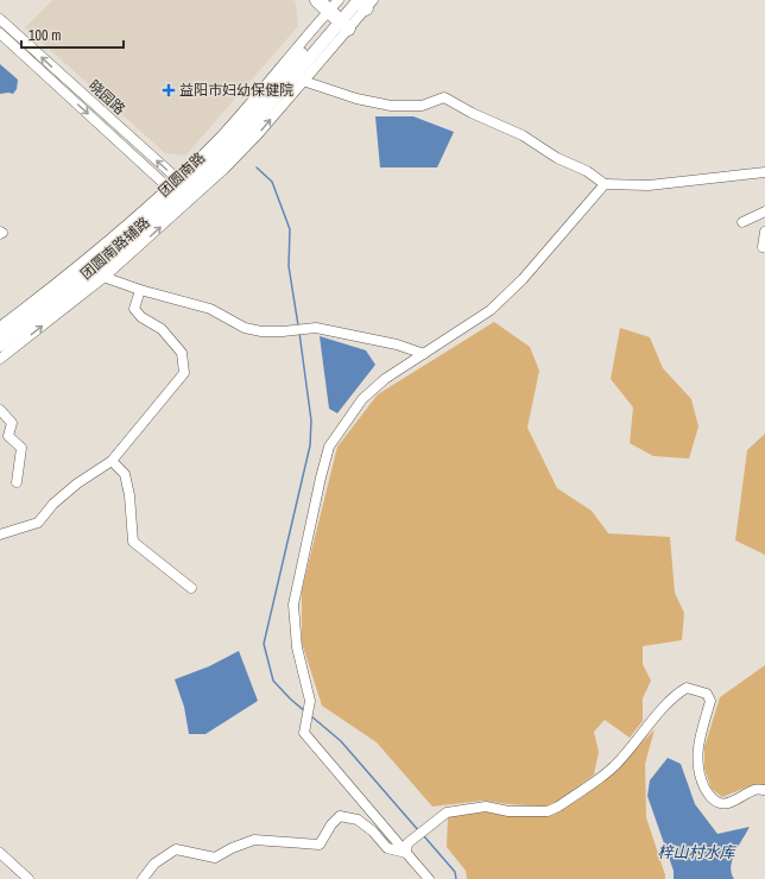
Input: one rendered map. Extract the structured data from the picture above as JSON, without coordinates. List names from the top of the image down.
{
  "streets": {
    "main road": ["团圆南路"],
    "street": ["晓园路", "团圆南路辅路"]
  },
  "crossings": [
    ["晓园路", "团圆南路"],
    ["晓园路", "团圆南路辅路"],
    ["团圆南路", "团圆南路辅路"]
  ],
  "water": ["梓山村水库"],
  "places": {
    "health": ["益阳市妇幼保健院"]
  },
  "scale_bar": "100 m"
}
